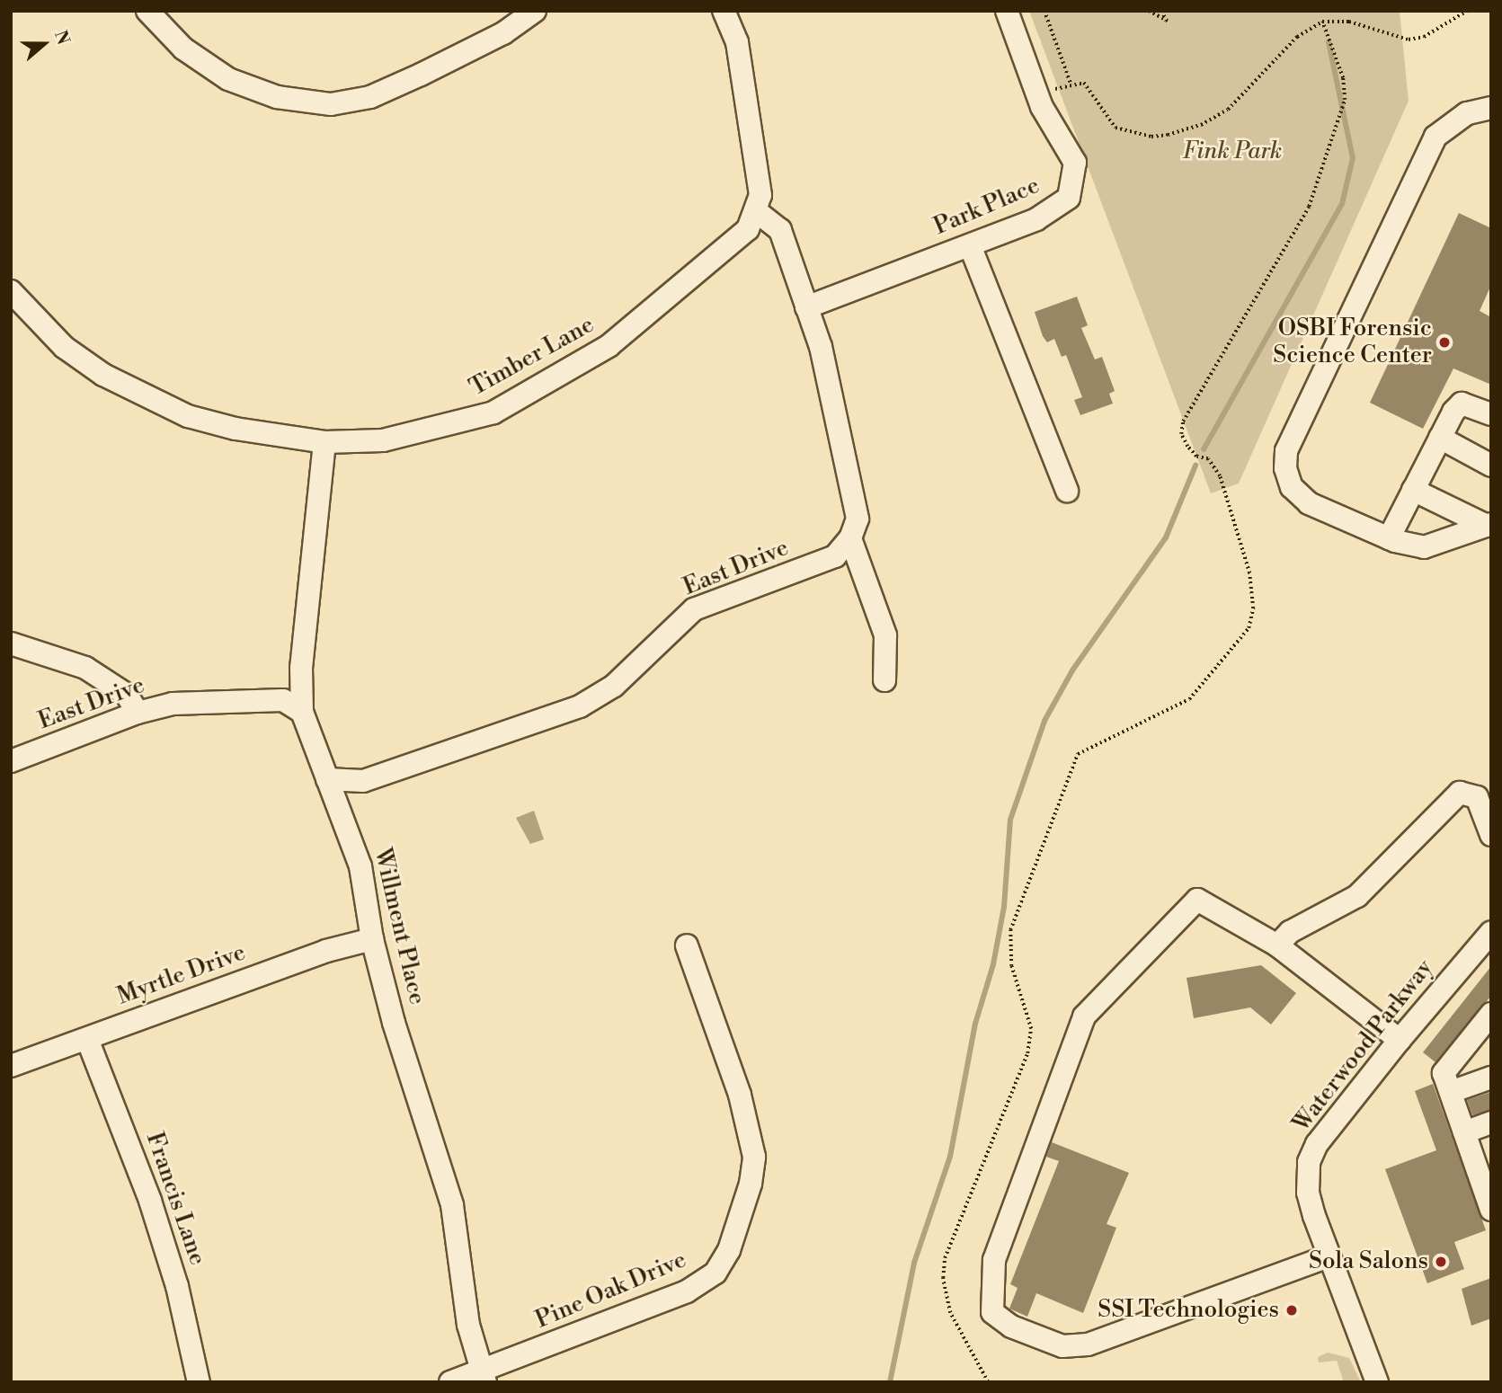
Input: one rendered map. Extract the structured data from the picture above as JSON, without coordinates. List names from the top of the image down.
{
  "streets": {
    "street": [
      "Park Place",
      "Timber Lane",
      "East Drive",
      "Willment Place",
      "Myrtle Drive",
      "Waterwood Parkway",
      "Francis Lane",
      "Pine Oak Drive"
    ]
  },
  "crossings": [
    ["Timber Lane", "Willment Place"],
    ["East Drive", "Willment Place"],
    ["Willment Place", "Myrtle Drive"],
    ["Willment Place", "Pine Oak Drive"],
    ["Myrtle Drive", "Francis Lane"]
  ],
  "parks": ["Fink Park"],
  "places": ["OSBI Forensic Science Center", "Sola Salons", "SSI Technologies"],
  "north": "right"
}
